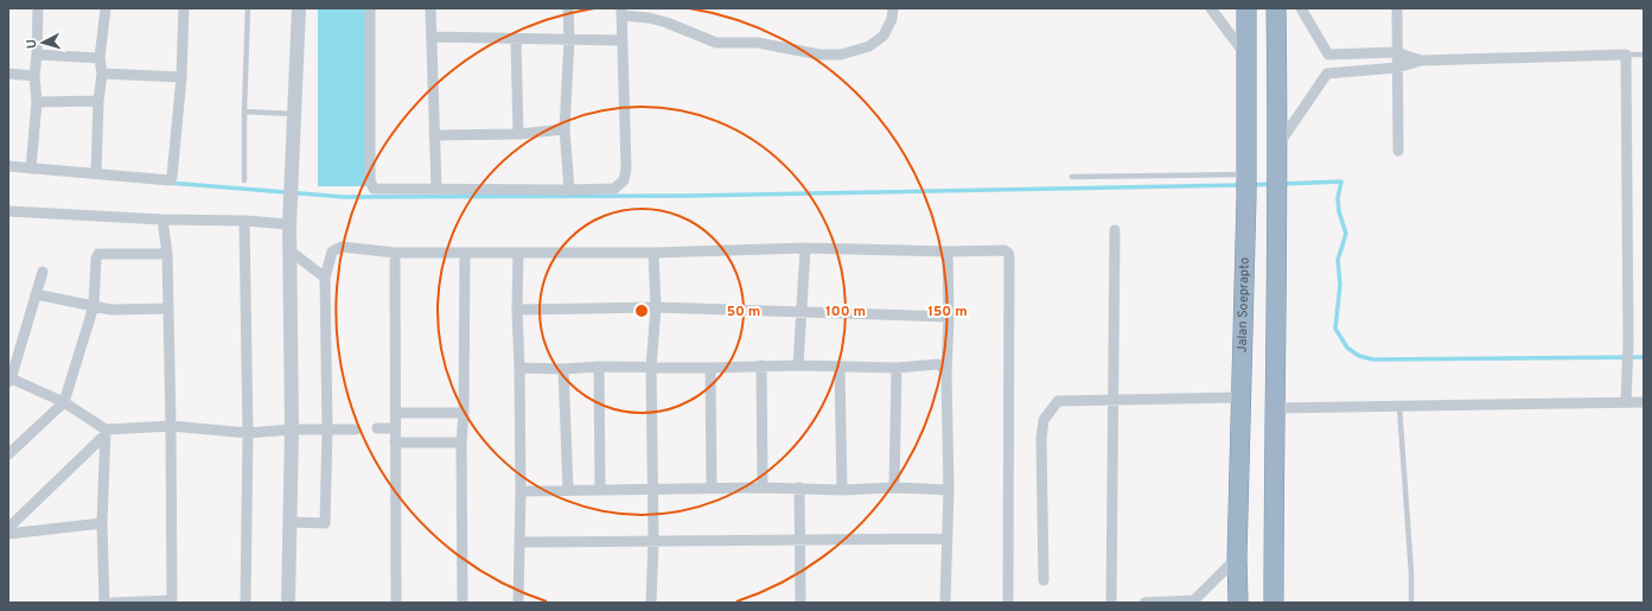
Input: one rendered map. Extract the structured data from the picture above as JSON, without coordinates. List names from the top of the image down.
{
  "streets": {
    "highway": ["Jalan Soeprapto"]
  },
  "north": "left",
  "rings": ["50 m", "100 m", "150 m"]
}
